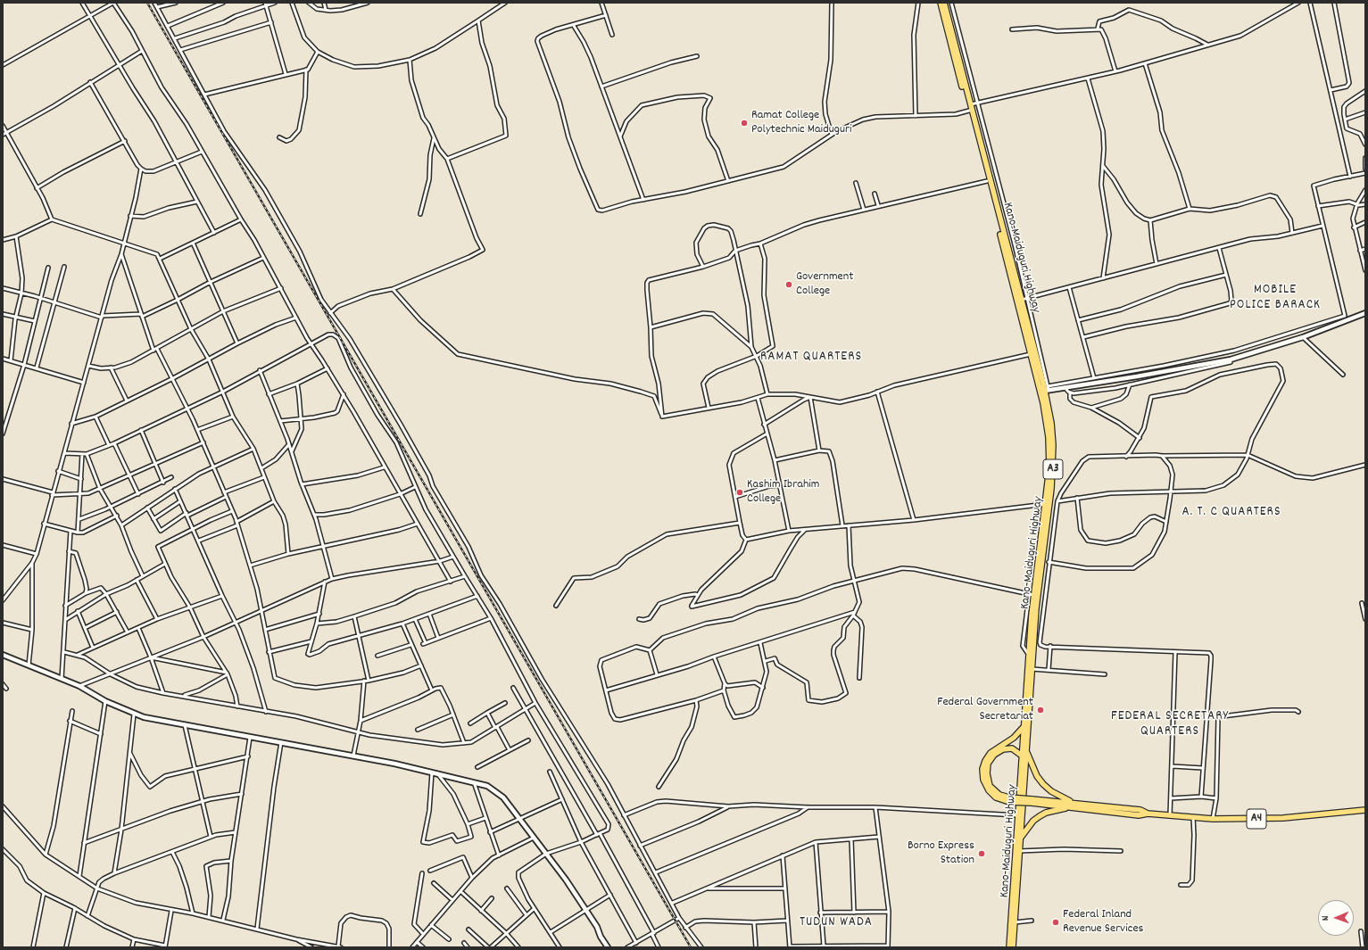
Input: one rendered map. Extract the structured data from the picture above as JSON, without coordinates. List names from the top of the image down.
{
  "streets": {
    "highway": ["Kano-Maiduguri Highway", "A3", "A4"]
  },
  "crossings": [
    ["Kano-Maiduguri Highway", "A4"]
  ],
  "districts": [
    "MOBILE POLICE BARACK",
    "RAMAT QUARTERS",
    "A. T. C QUARTERS",
    "FEDERAL SECRETARY QUARTERS",
    "TUDUN WADA"
  ],
  "places": [
    "Ramat College Polytechnic Maiduguri",
    "Government College",
    "Kashim Ibrahim College",
    "Federal Government Secretariat",
    "Borno Express Station",
    "Federal Inland Revenue Services"
  ],
  "north": "left"
}
